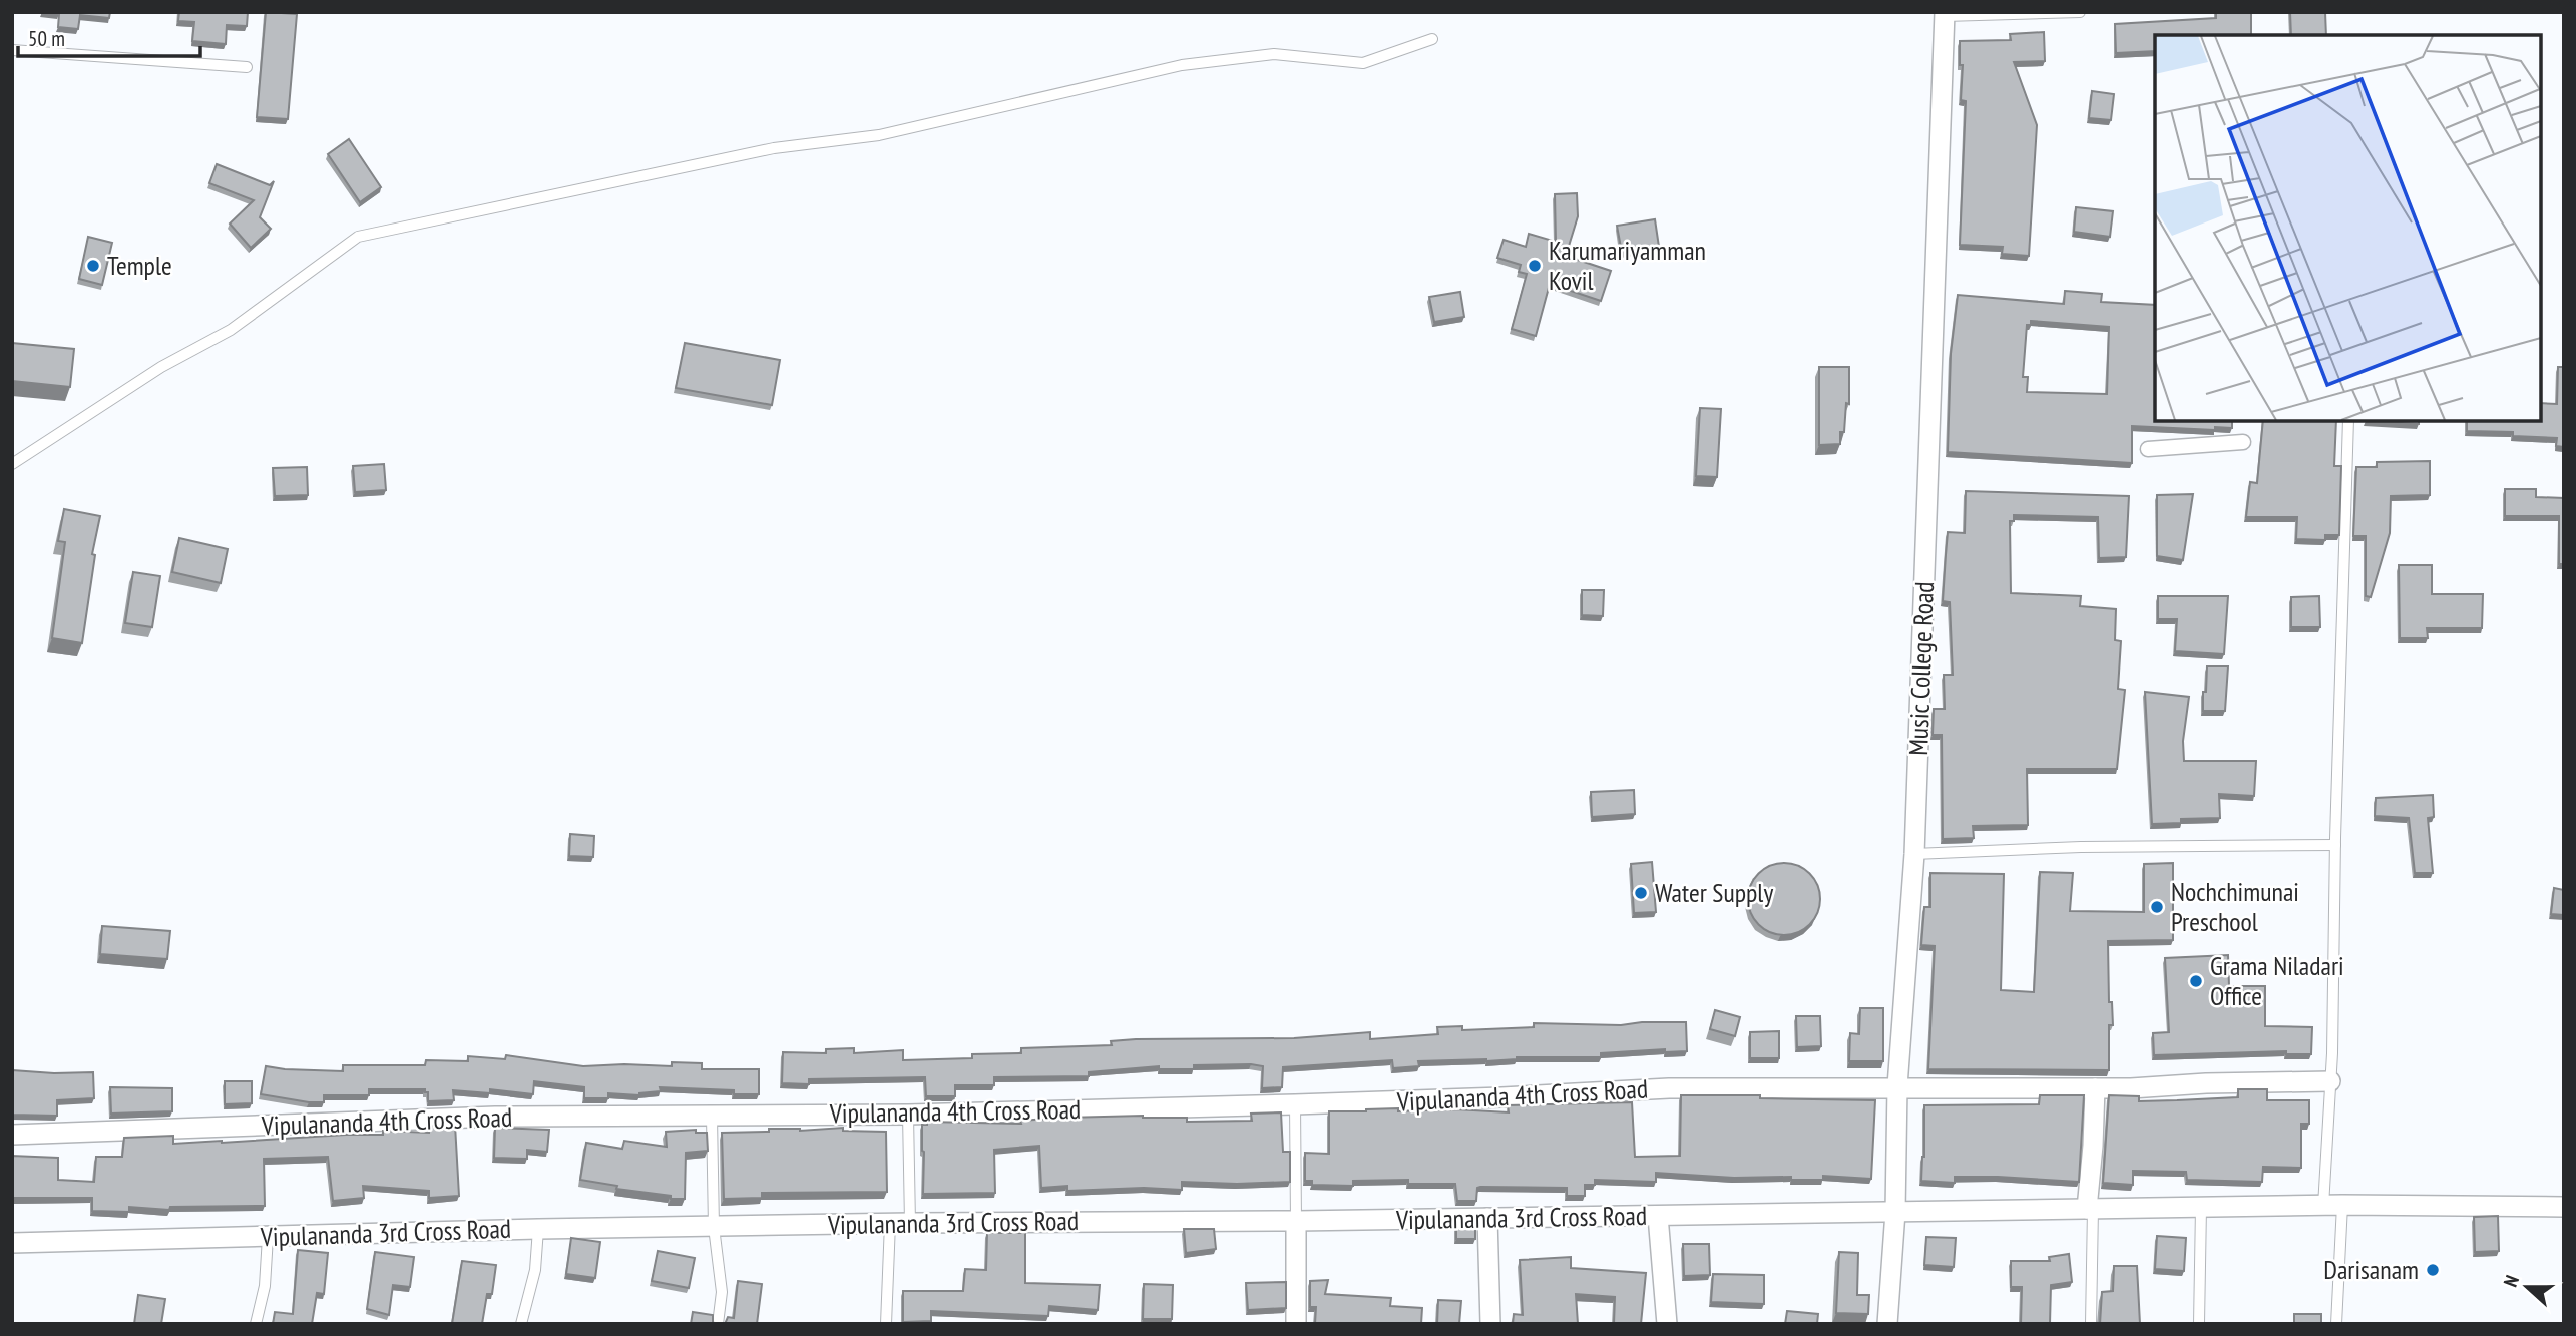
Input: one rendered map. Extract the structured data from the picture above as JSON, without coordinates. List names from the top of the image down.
{
  "streets": {
    "street": ["Music College Road", "Vipulananda 4th Cross Road", "Vipulananda 3rd Cross Road"]
  },
  "crossings": [
    ["Music College Road", "Vipulananda 4th Cross Road"],
    ["Music College Road", "Vipulananda 3rd Cross Road"]
  ],
  "places": [
    "Temple",
    "Karumariyamman Kovil",
    "Water Supply",
    "Nochchimunai Preschool",
    "Grama Niladari Office",
    "Darisanam"
  ],
  "scale_bar": "50 m",
  "north": "left"
}
